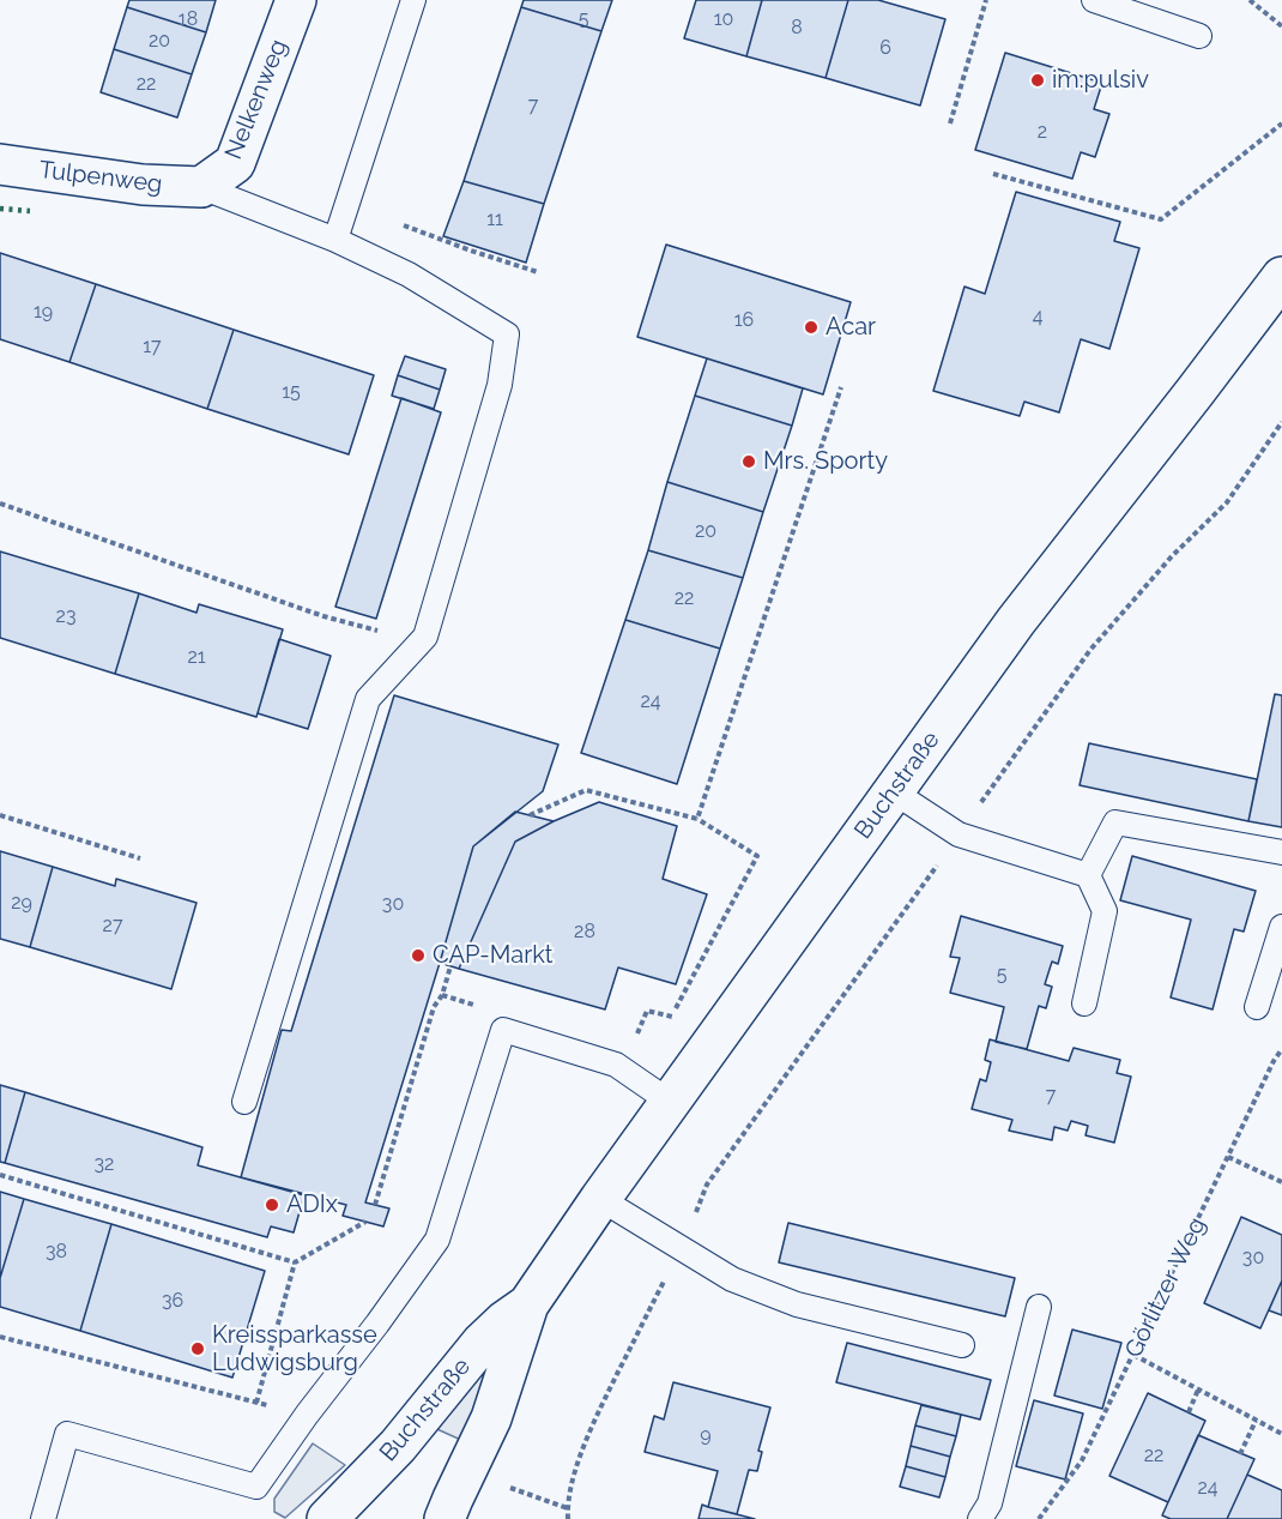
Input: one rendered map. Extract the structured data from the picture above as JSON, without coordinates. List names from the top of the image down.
{
  "streets": {
    "street": ["Nelkenweg", "Tulpenweg", "Buchstraße"],
    "path": ["Görlitzer Weg"]
  },
  "crossings": [
    ["Nelkenweg", "Tulpenweg"]
  ],
  "places": [
    "im.pulsiv",
    "Acar",
    "Mrs. Sporty",
    "CAP-Markt",
    "ADIx",
    "Kreissparkasse Ludwigsburg"
  ],
  "house_numbers": [
    "18",
    "5",
    "10",
    "8",
    "20",
    "6",
    "22",
    "7",
    "2",
    "11",
    "19",
    "4",
    "16",
    "17",
    "15",
    "20",
    "22",
    "23",
    "21",
    "24",
    "29",
    "30",
    "27",
    "28",
    "5",
    "7",
    "32",
    "38",
    "30",
    "36",
    "9",
    "22",
    "24"
  ]
}
